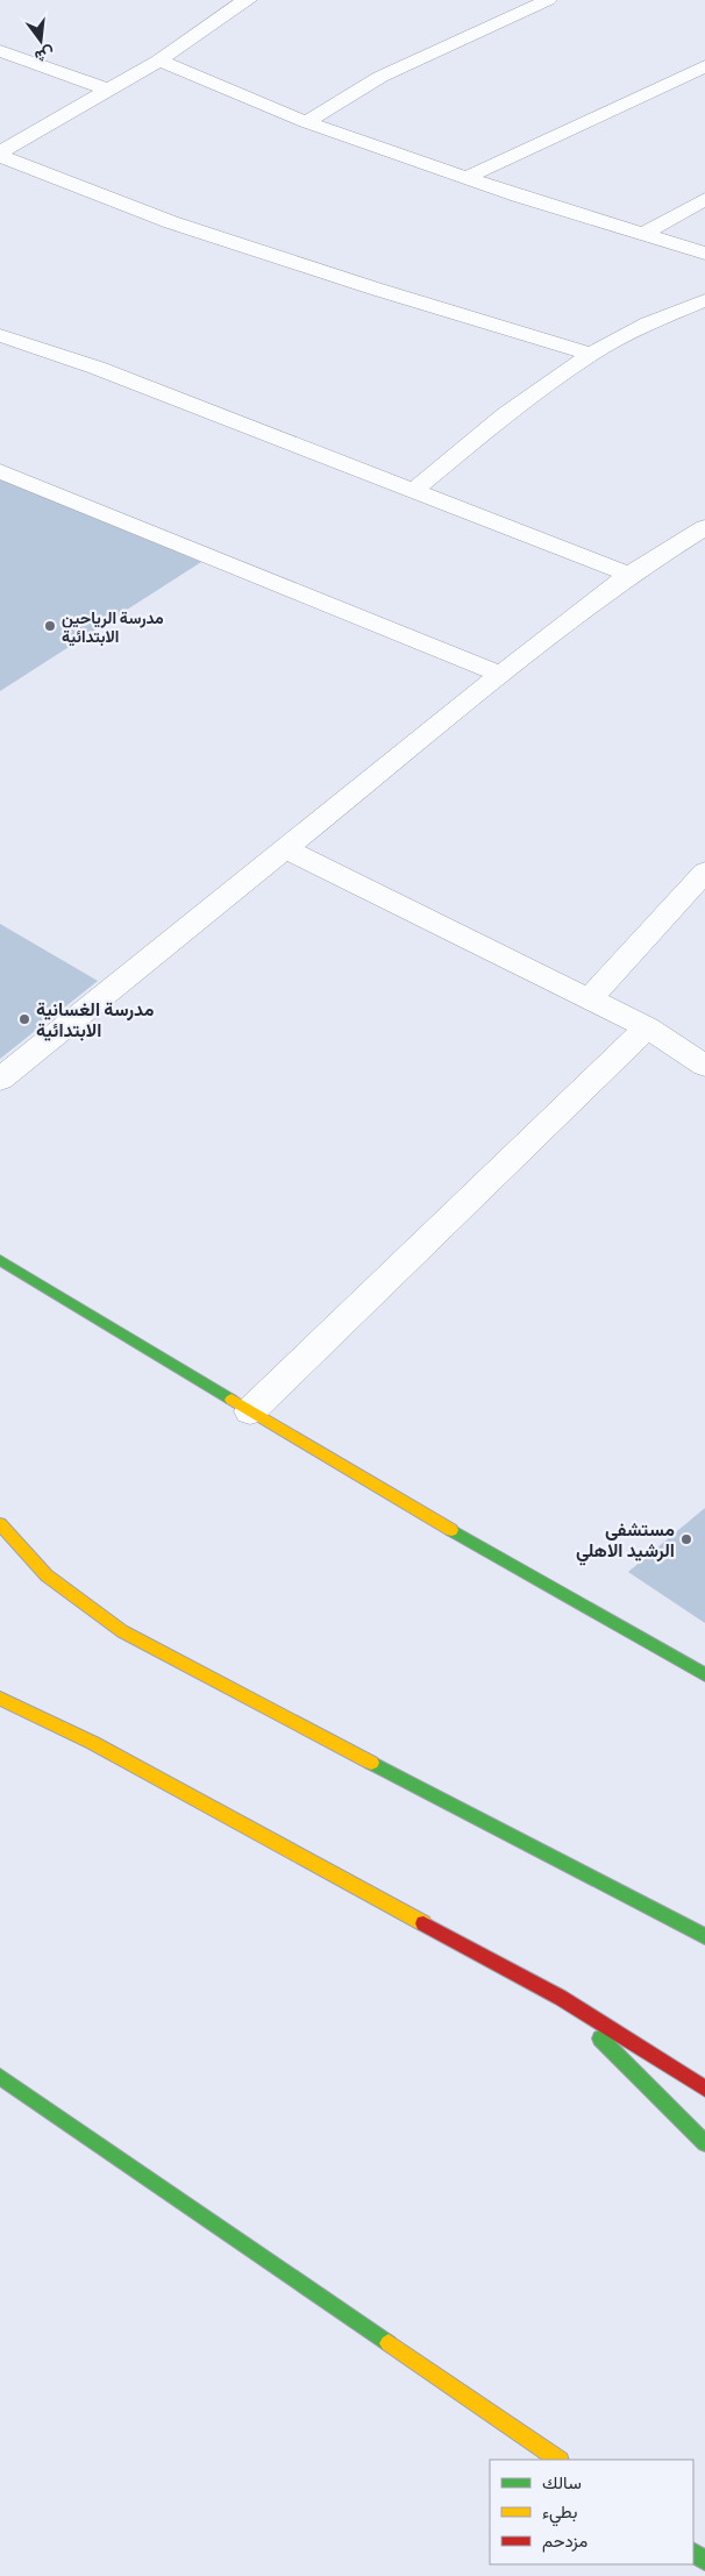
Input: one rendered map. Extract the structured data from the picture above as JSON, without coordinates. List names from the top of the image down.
{
  "places": ["مدرسة الرياحين الابتدائية", "مدرسة الغسانية الابتدائية", "مستشفى الرشيد الاهلي"],
  "legend": ["سالك", "بطيء", "مزدحم"],
  "north": "bottom"
}
